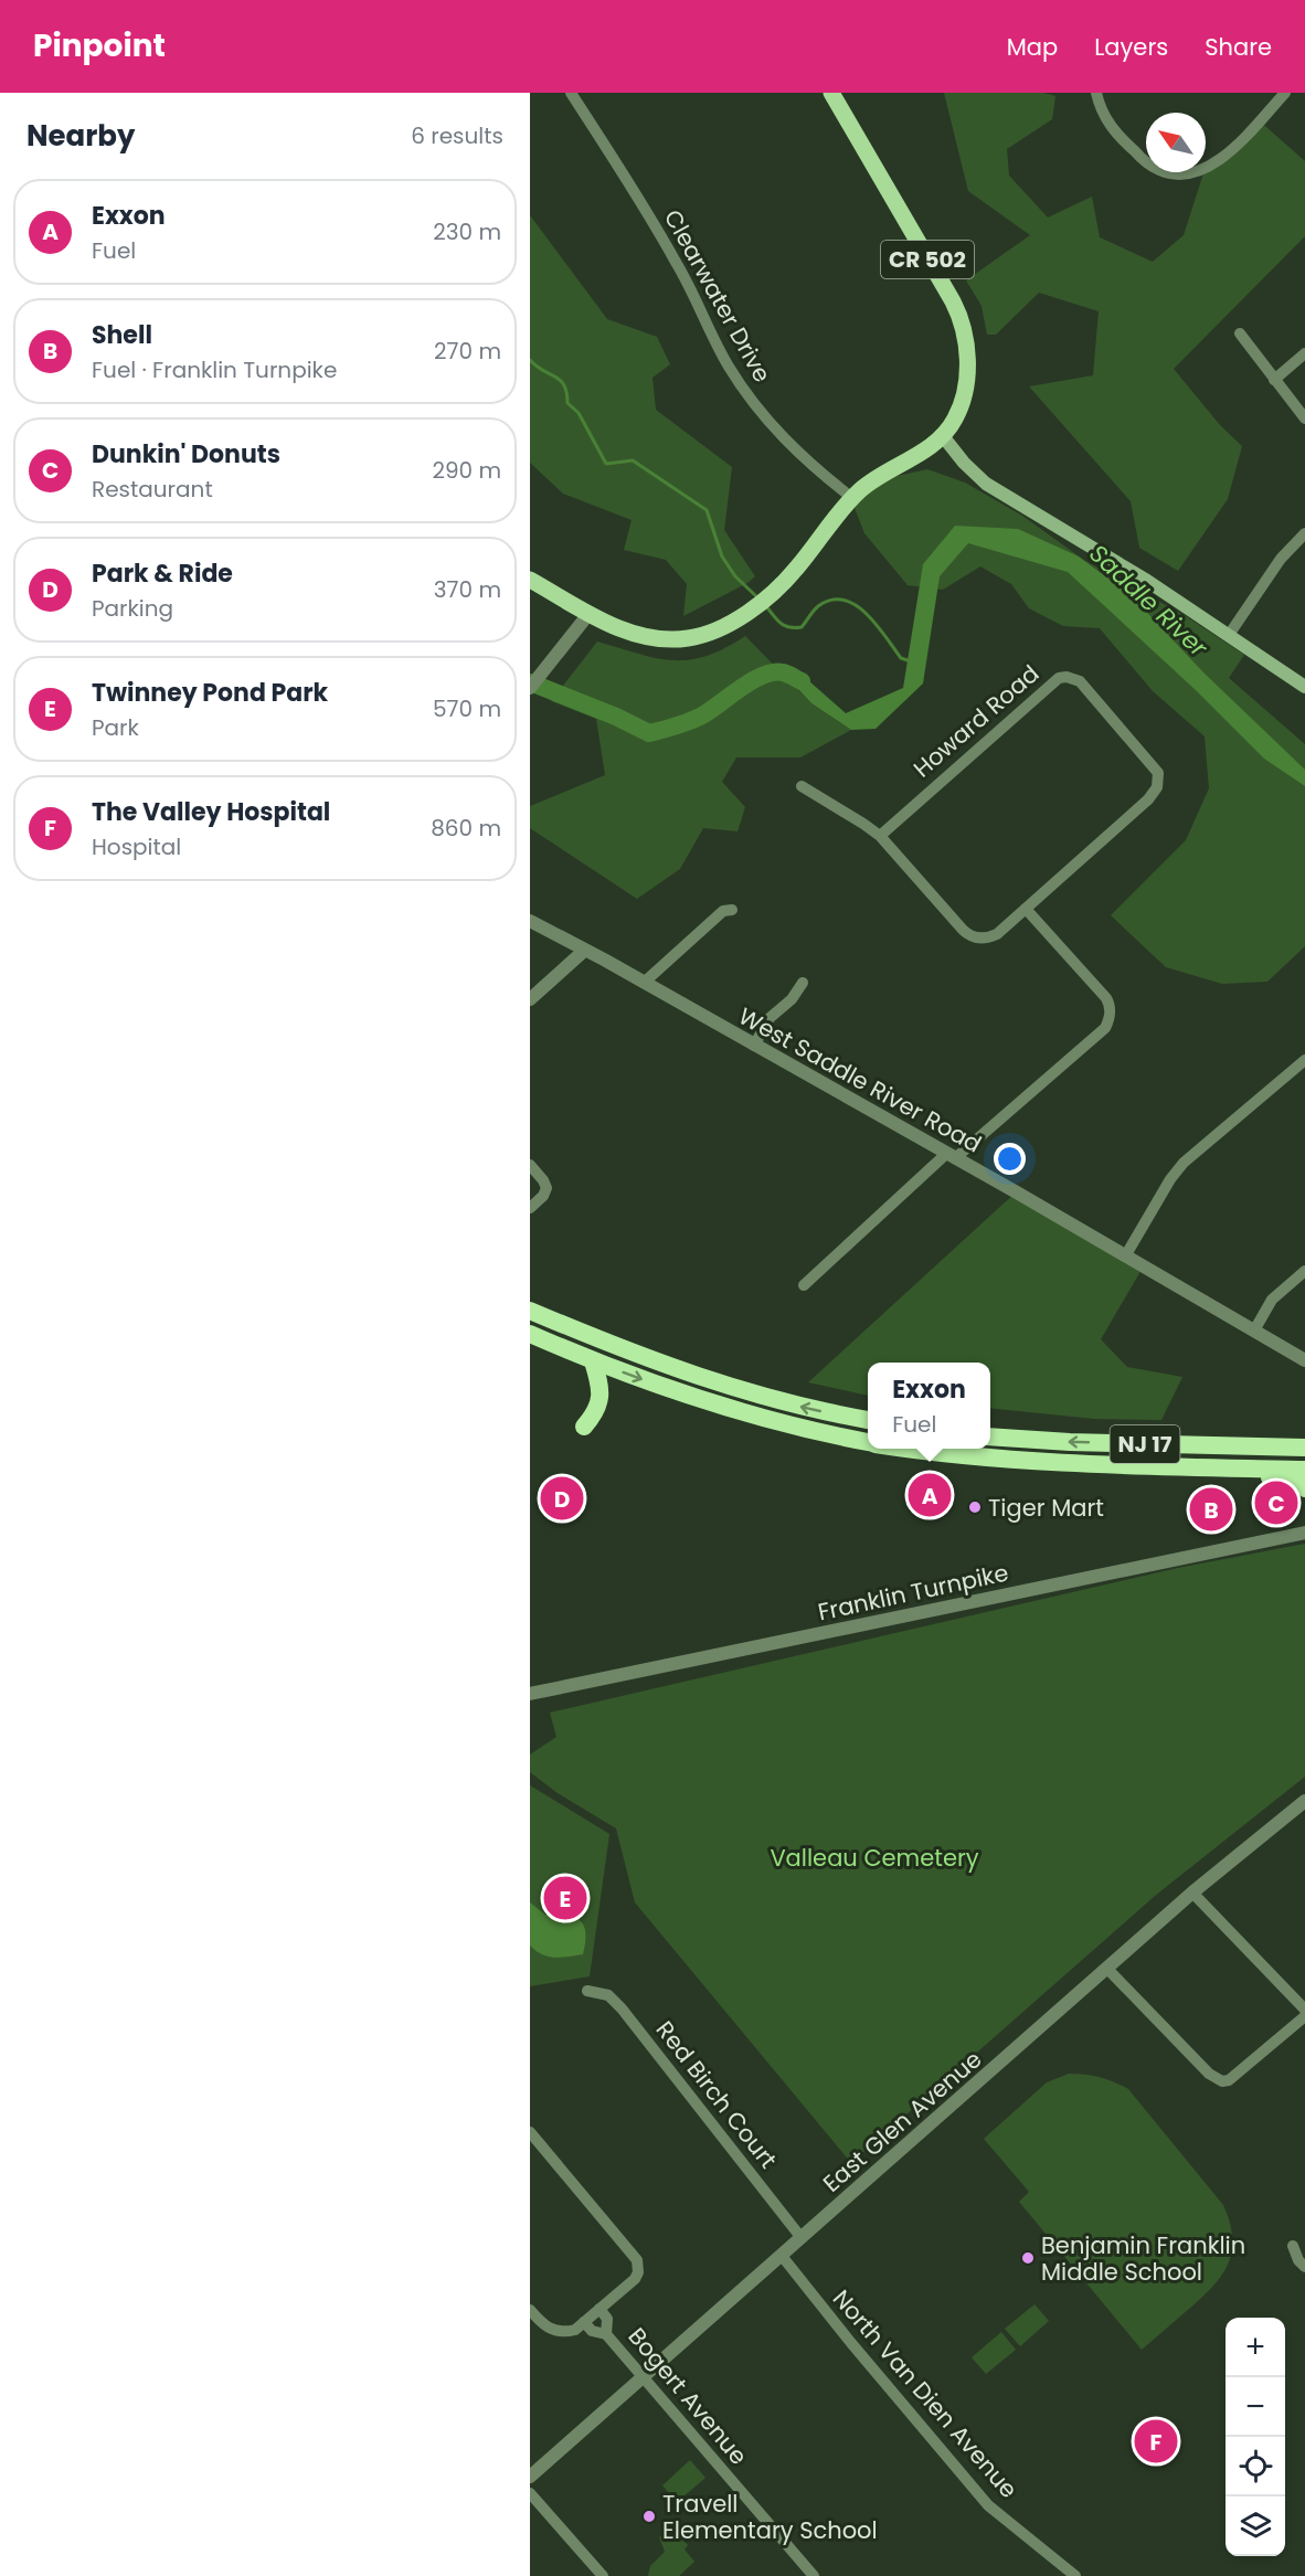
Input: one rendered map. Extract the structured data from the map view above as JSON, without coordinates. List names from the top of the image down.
{
  "streets": {
    "highway": ["NJ 17"],
    "main road": ["CR 502"],
    "street": [
      "Clearwater Drive",
      "Howard Road",
      "West Saddle River Road",
      "Franklin Turnpike",
      "Red Birch Court",
      "East Glen Avenue",
      "North Van Dien Avenue",
      "Bogert Avenue"
    ]
  },
  "crossings": [
    ["CR 502", "Clearwater Drive"],
    ["Red Birch Court", "East Glen Avenue"],
    ["East Glen Avenue", "North Van Dien Avenue"],
    ["East Glen Avenue", "Bogert Avenue"]
  ],
  "water": ["Saddle River"],
  "parks": ["Valleau Cemetery"],
  "places": ["Tiger Mart", "Benjamin Franklin Middle School", "Travell Elementary School"],
  "north": "top left",
  "page": {
    "header": "Pinpoint",
    "nav": ["Map", "Layers", "Share"],
    "heading": ["Nearby", "6 results"],
    "list": [
      {
        "mark": "A",
        "name": "Exxon",
        "note": "Fuel",
        "value": "230 m"
      },
      {
        "mark": "B",
        "name": "Shell",
        "note": "Fuel · Franklin Turnpike",
        "value": "270 m"
      },
      {
        "mark": "C",
        "name": "Dunkin' Donuts",
        "note": "Restaurant",
        "value": "290 m"
      },
      {
        "mark": "D",
        "name": "Park & Ride",
        "note": "Parking",
        "value": "370 m"
      },
      {
        "mark": "E",
        "name": "Twinney Pond Park",
        "note": "Park",
        "value": "570 m"
      },
      {
        "mark": "F",
        "name": "The Valley Hospital",
        "note": "Hospital",
        "value": "860 m"
      }
    ],
    "popup": ["Exxon", "Fuel"],
    "pins": [
      "A",
      "D",
      "C",
      "B",
      "E",
      "F"
    ],
    "map_buttons": ["+", "−"]
  }
}
